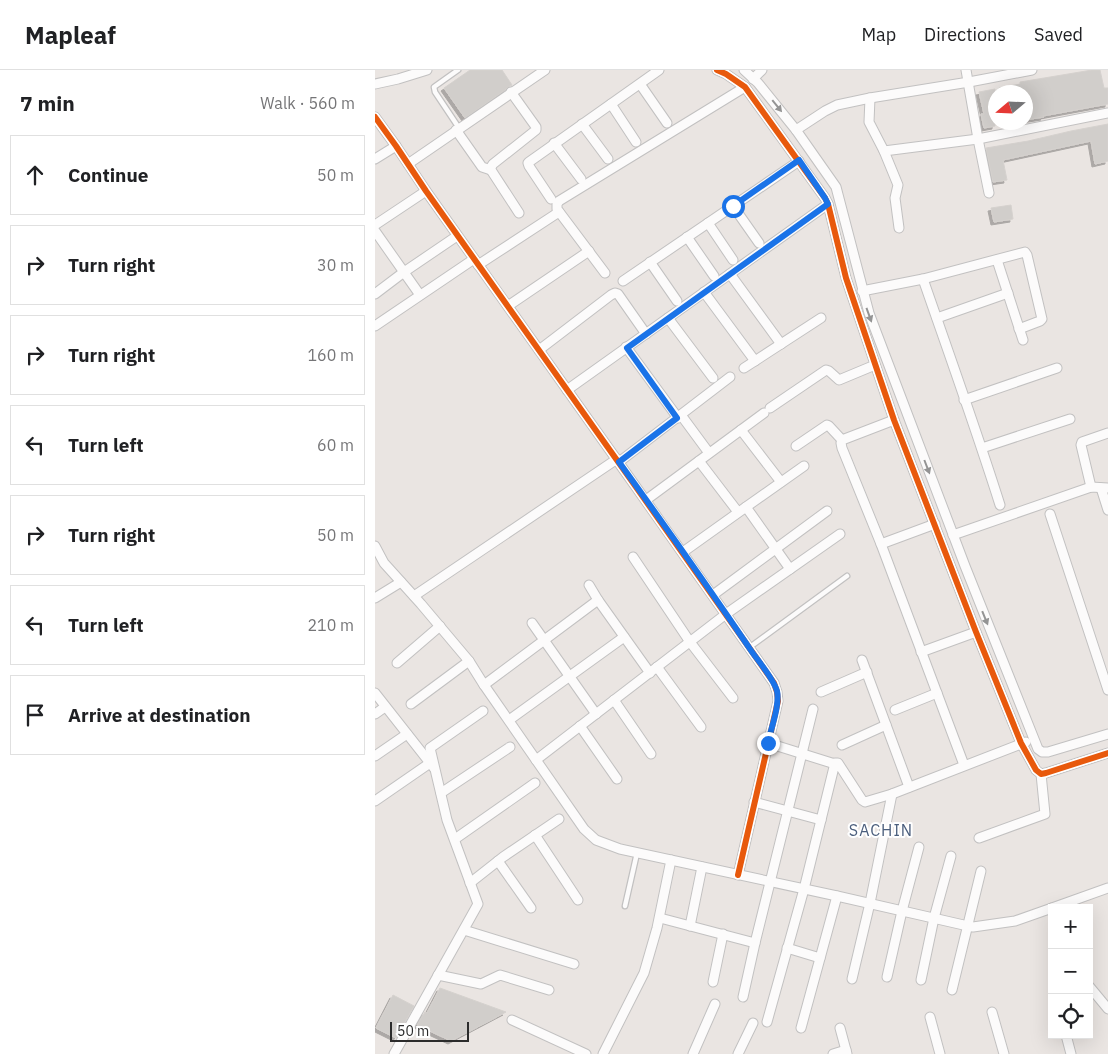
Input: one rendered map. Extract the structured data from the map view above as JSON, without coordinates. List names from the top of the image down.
{
  "districts": ["SACHIN"],
  "scale_bar": "50 m",
  "north": "left",
  "page": {
    "header": "Mapleaf",
    "nav": ["Map", "Directions", "Saved"],
    "heading": ["7 min", "Walk · 560 m"],
    "list": [
      ["Continue", "50 m"],
      ["Turn right", "30 m"],
      ["Turn right", "160 m"],
      ["Turn left", "60 m"],
      ["Turn right", "50 m"],
      ["Turn left", "210 m"],
      "Arrive at destination"
    ],
    "map_buttons": ["+", "−"],
    "scale": "50 m"
  }
}
